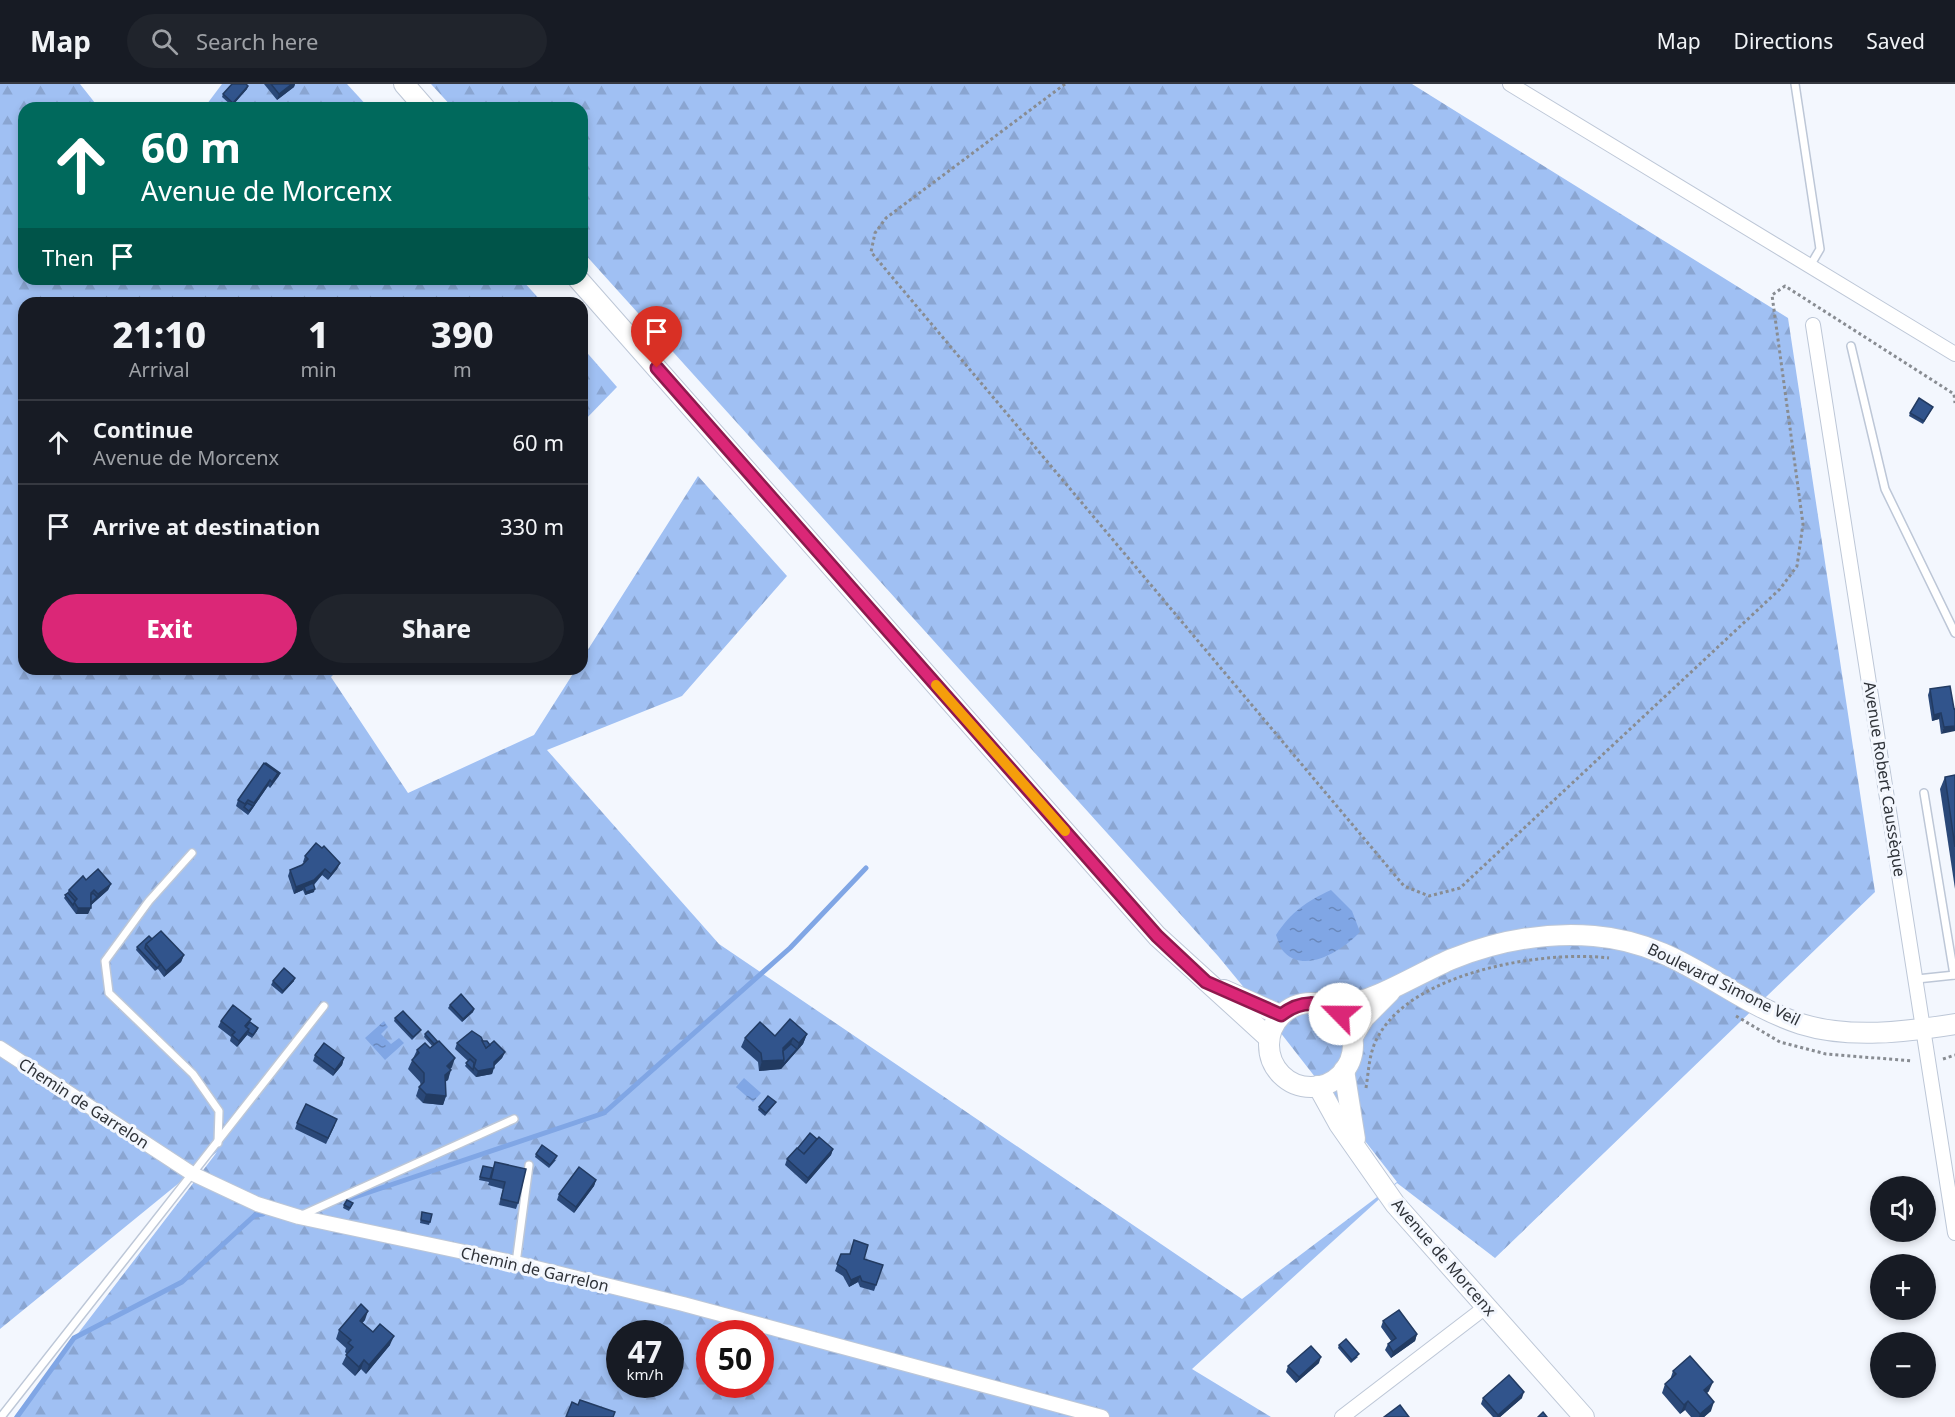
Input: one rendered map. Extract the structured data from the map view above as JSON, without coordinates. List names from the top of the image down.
{
  "streets": {
    "main road": ["Boulevard Simone Veil", "Avenue de Morcenx"],
    "street": ["Avenue Robert Caussèque", "Chemin de Garrelon"]
  },
  "crossings": [
    ["Avenue Robert Caussèque", "Boulevard Simone Veil"]
  ],
  "page": {
    "header": "Map",
    "search": "Search here",
    "nav": ["Map", "Directions", "Saved"],
    "turn": ["60 m", "Avenue de Morcenx"],
    "then": "Then",
    "eta": [
      "21:10",
      "Arrival",
      "1",
      "min",
      "390",
      "m"
    ],
    "list": [
      {
        "name": "Continue",
        "note": "Avenue de Morcenx",
        "value": "60 m"
      },
      {
        "name": "Arrive at destination",
        "value": "330 m"
      }
    ],
    "buttons": ["Exit", "Share"],
    "map_buttons": ["+", "−"],
    "speed": "47 km/h",
    "limit": "50"
  }
}
